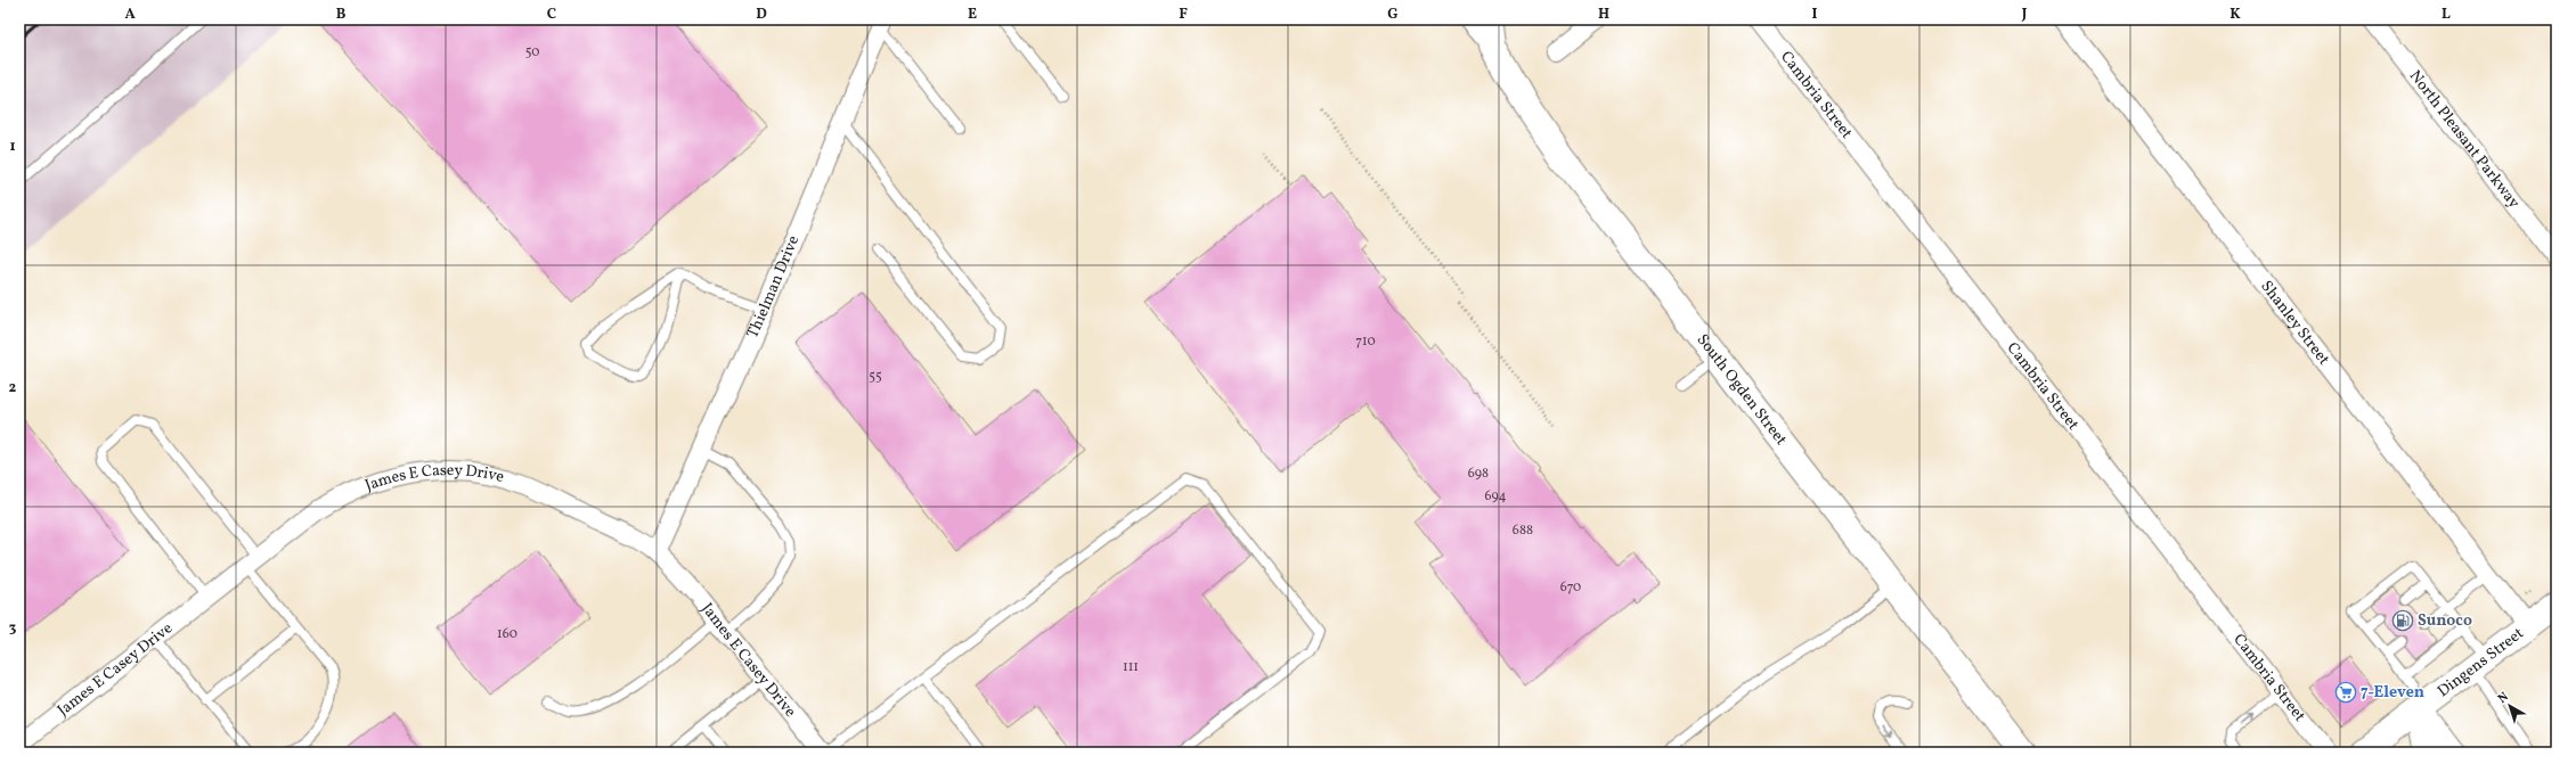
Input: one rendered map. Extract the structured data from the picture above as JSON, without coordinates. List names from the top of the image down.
{
  "streets": {
    "main road": ["South Ogden Street", "Dingens Street"],
    "street": [
      "Cambria Street",
      "North Pleasant Parkway",
      "Thielman Drive",
      "Shanley Street",
      "James E Casey Drive"
    ]
  },
  "crossings": [
    ["Thielman Drive", "James E Casey Drive"],
    ["Shanley Street", "Dingens Street"]
  ],
  "places": {
    "fuel station": ["Sunoco"],
    "supermarket": ["7-Eleven"]
  },
  "house_numbers": [
    "50",
    "710",
    "55",
    "698",
    "694",
    "688",
    "670",
    "160",
    "111"
  ],
  "north": "top left",
  "grid": {
    "columns": [
      "A",
      "B",
      "C",
      "D",
      "E",
      "F",
      "G",
      "H",
      "I",
      "J",
      "K",
      "L"
    ],
    "rows": ["1", "2", "3"]
  }
}
